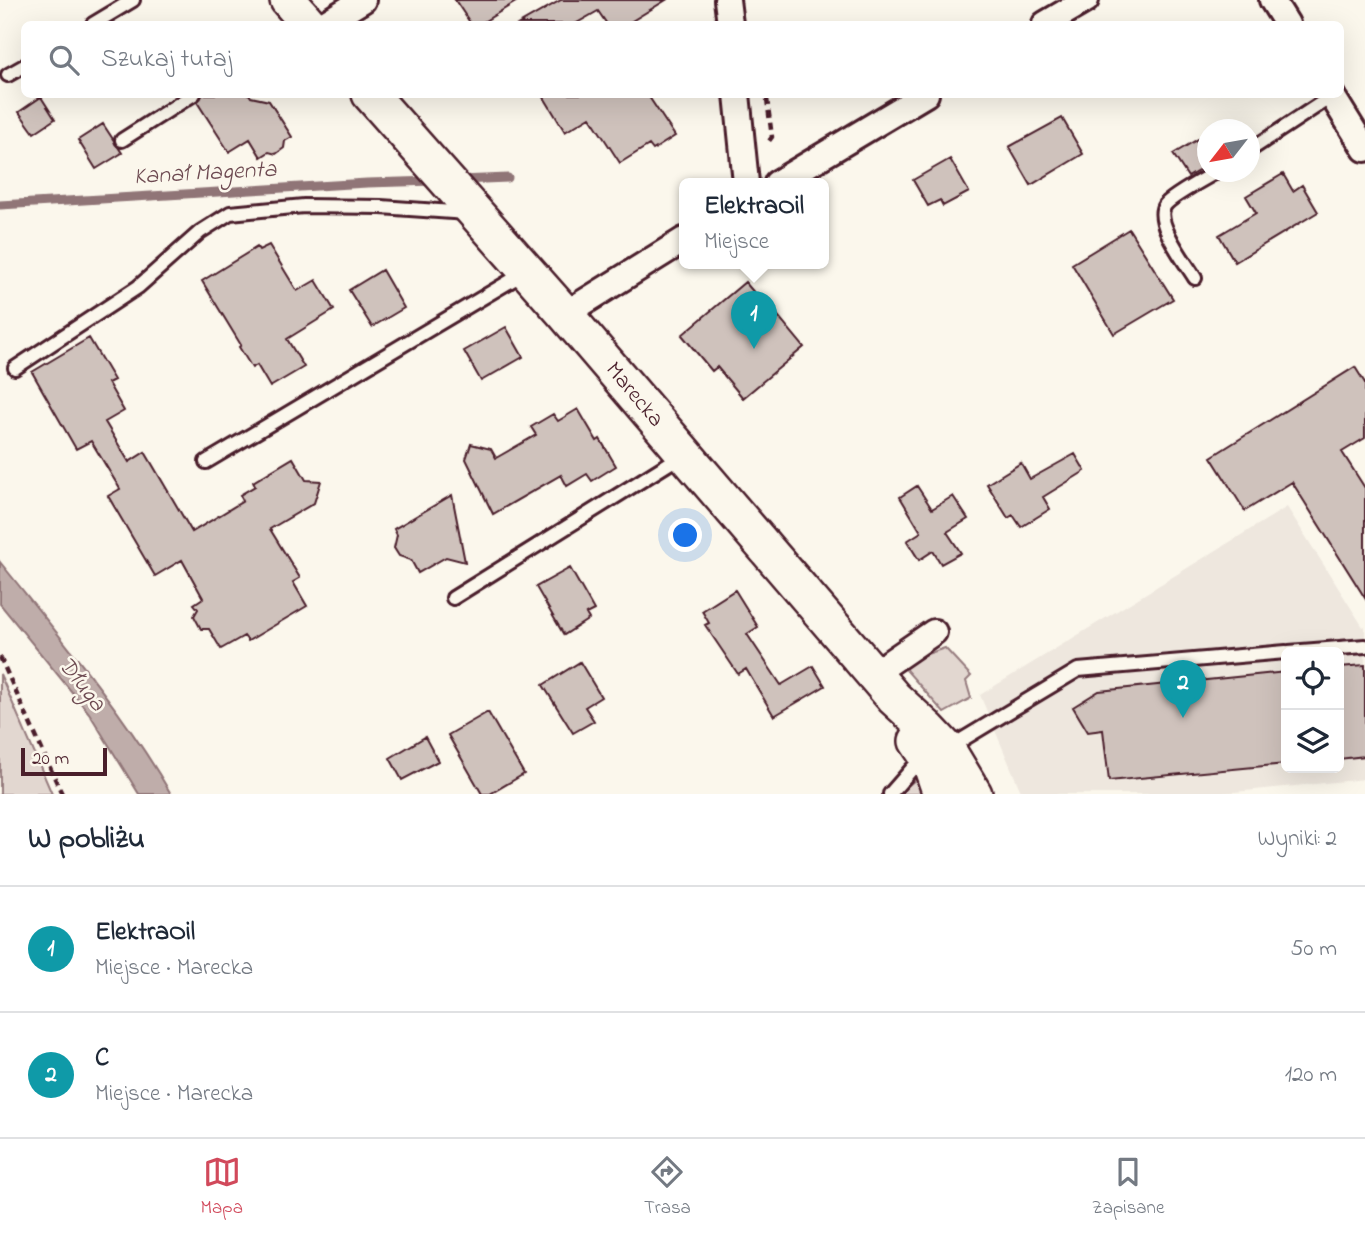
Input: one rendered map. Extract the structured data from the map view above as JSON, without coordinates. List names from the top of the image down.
{
  "streets": {
    "street": ["Marecka"]
  },
  "water": ["Kanał Magenta", "Długa"],
  "scale_bar": "20 m",
  "north": "bottom left",
  "page": {
    "search": "Szukaj tutaj",
    "popup": ["ElektraOil", "Miejsce"],
    "pins": ["1", "2"],
    "scale": "20 m",
    "heading": ["W pobliżu", "Wyniki: 2"],
    "list": [
      {
        "mark": "1",
        "name": "ElektraOil",
        "note": "Miejsce · Marecka",
        "value": "50 m"
      },
      {
        "mark": "2",
        "name": "C",
        "note": "Miejsce · Marecka",
        "value": "120 m"
      }
    ],
    "nav": ["Mapa", "Trasa", "Zapisane"]
  }
}
